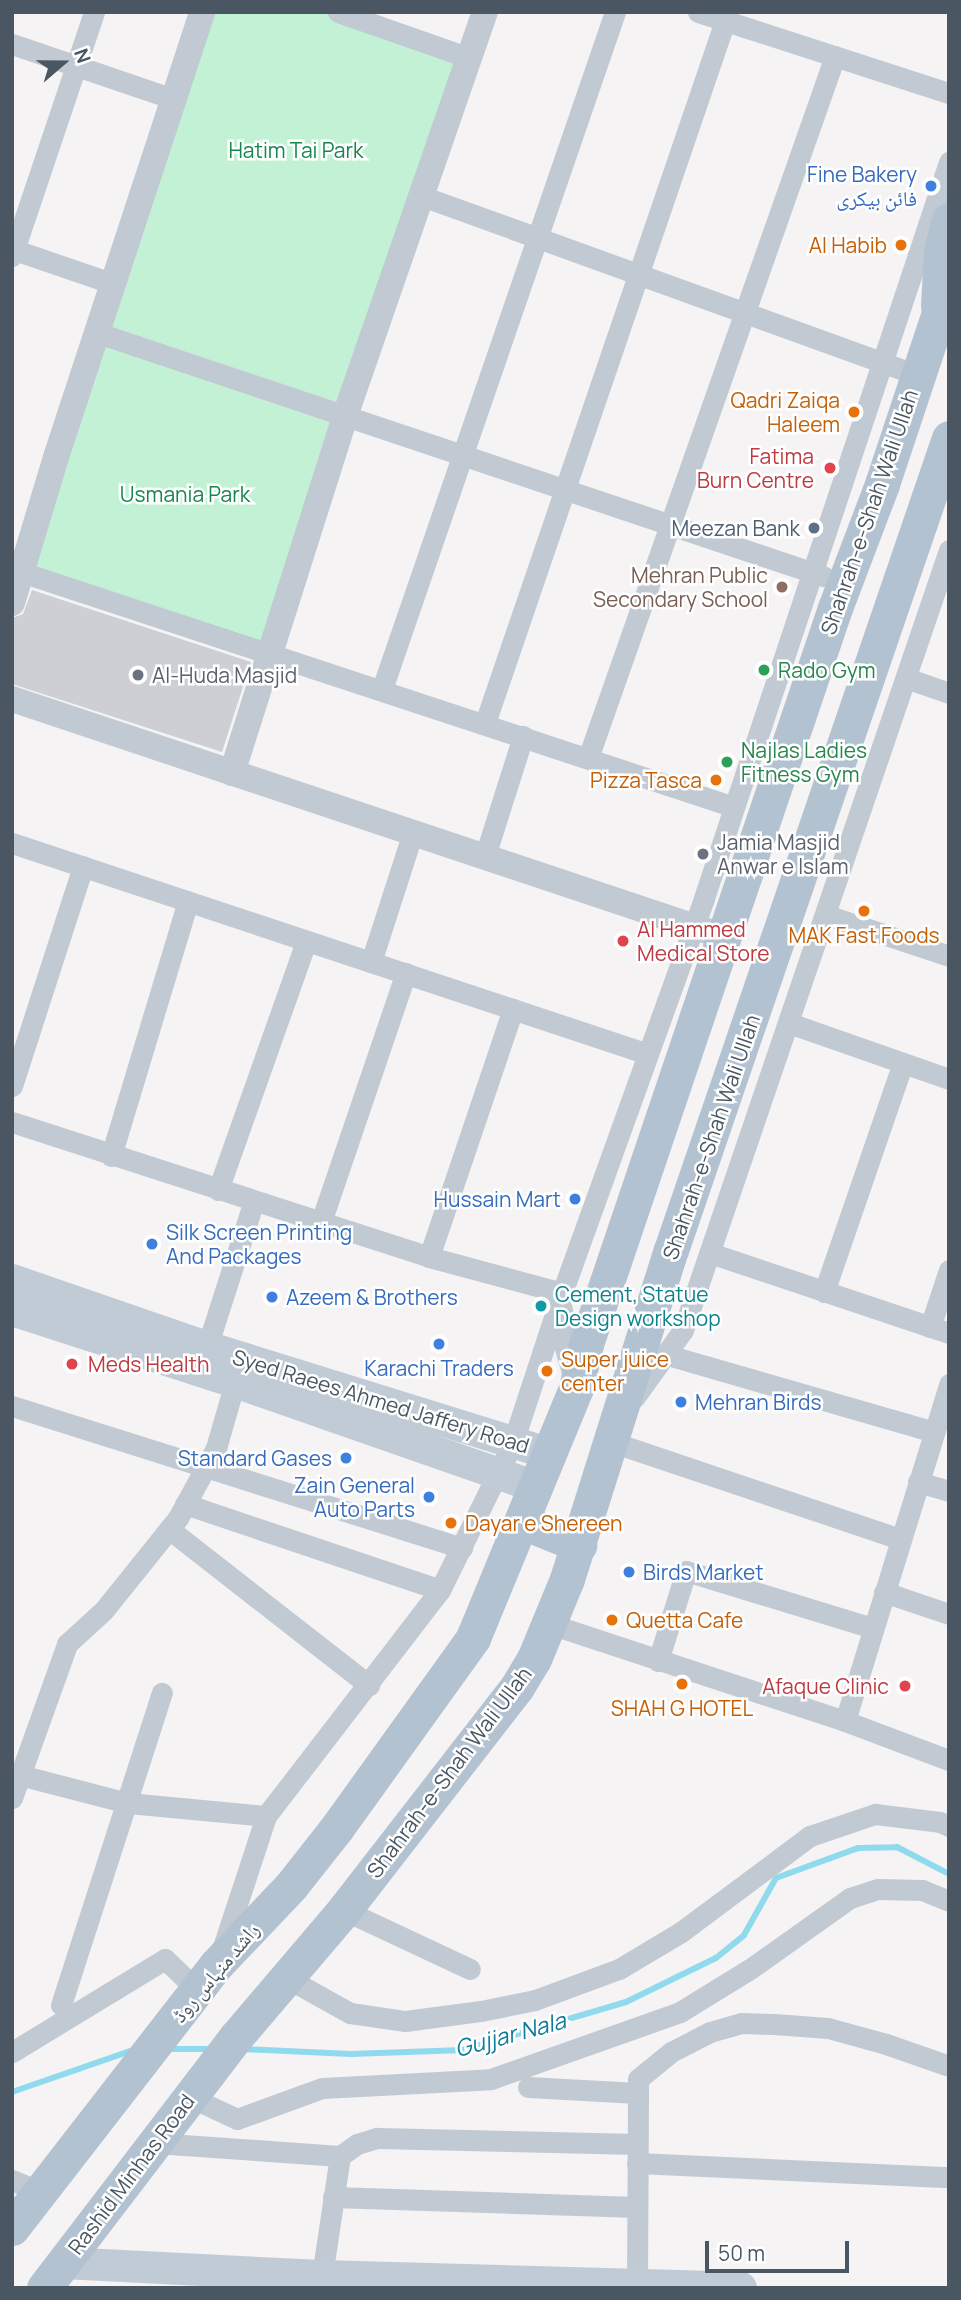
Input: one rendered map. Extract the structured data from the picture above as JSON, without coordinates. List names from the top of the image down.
{
  "streets": {
    "main road": [
      "Shahrah-e-Shah Wali Ullah",
      "Syed Raees Ahmed Jaffery Road",
      "راشد منہاس روڈ",
      "Rashid Minhas Road"
    ]
  },
  "crossings": [
    ["Shahrah-e-Shah Wali Ullah", "Syed Raees Ahmed Jaffery Road"],
    ["Shahrah-e-Shah Wali Ullah", "راشد منہاس روڈ"],
    ["Shahrah-e-Shah Wali Ullah", "Rashid Minhas Road"]
  ],
  "water": ["Gujjar Nala"],
  "parks": ["Hatim Tai Park", "Usmania Park"],
  "places": [
    "Fine Bakery فائن بیکری",
    "Al Habib",
    "Qadri Zaiqa Haleem",
    "Fatima Burn Centre",
    "Meezan Bank",
    "Mehran Public Secondary School",
    "Rado Gym",
    "Al-Huda Masjid",
    "Najlas Ladies Fitness Gym",
    "Pizza Tasca",
    "Jamia Masjid Anwar e Islam",
    "MAK Fast Foods",
    "Al Hammed Medical Store",
    "Hussain Mart",
    "Silk Screen Printing And Packages",
    "Azeem & Brothers",
    "Cement, Statue Design workshop",
    "Karachi Traders",
    "Meds Health",
    "Super juice center",
    "Mehran Birds",
    "Standard Gases",
    "Zain General Auto Parts",
    "Dayar e Shereen",
    "Birds Market",
    "Quetta Cafe",
    "SHAH G HOTEL",
    "Afaque Clinic"
  ],
  "scale_bar": "50 m",
  "north": "right"
}
